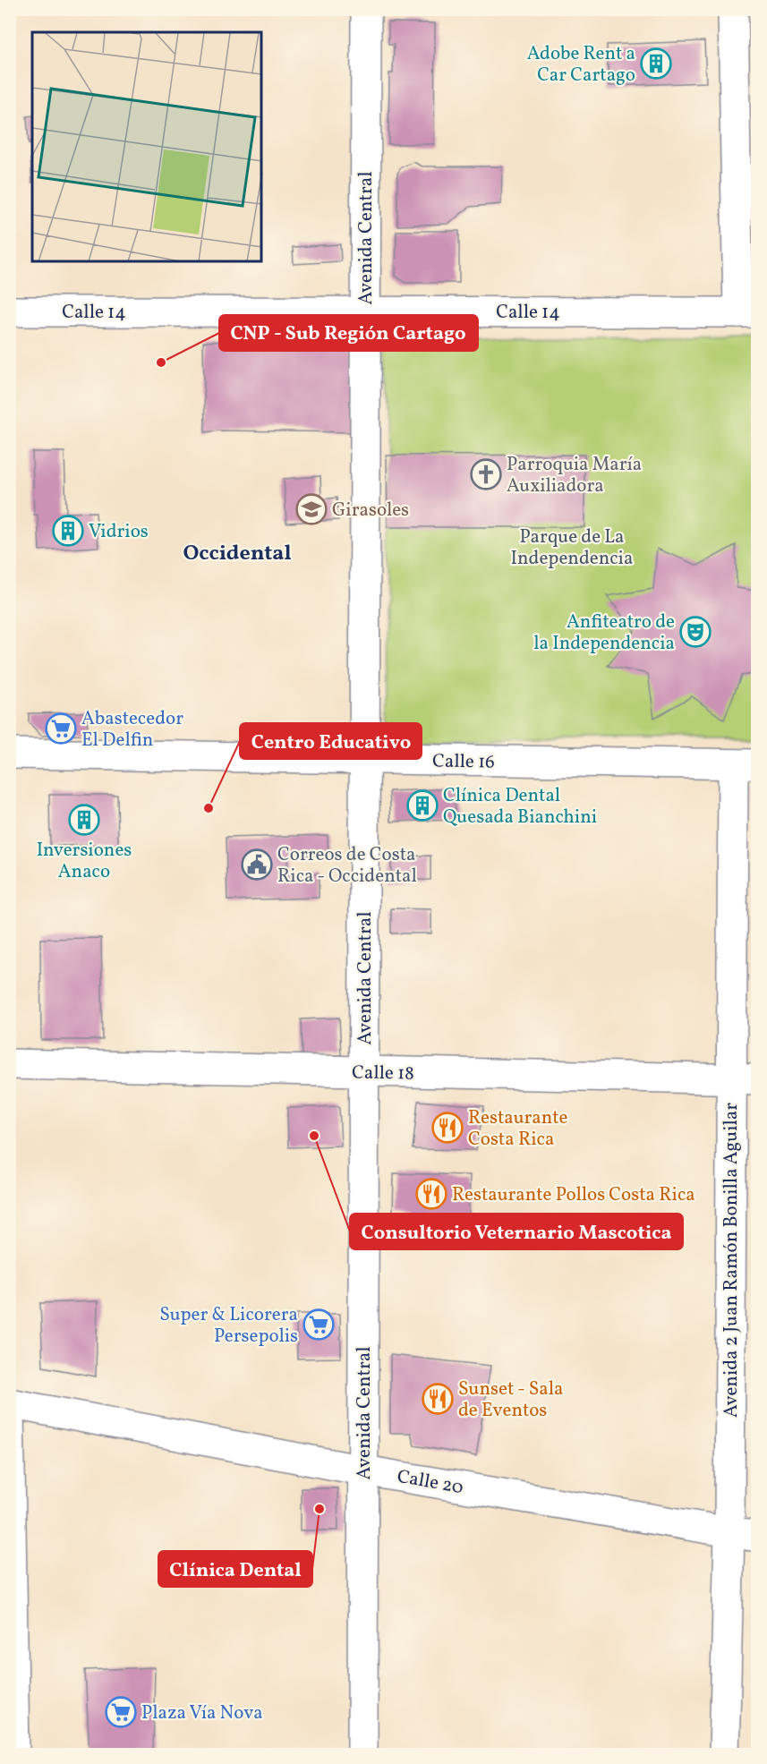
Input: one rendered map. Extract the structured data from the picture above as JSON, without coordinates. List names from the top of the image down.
{
  "streets": {
    "street": [
      "Avenida Central",
      "Calle 14",
      "Calle 16",
      "Calle 18",
      "Avenida 2 Juan Ramón Bonilla Aguilar",
      "Calle 20"
    ]
  },
  "crossings": [
    ["Avenida Central", "Calle 14"],
    ["Avenida Central", "Calle 16"],
    ["Avenida Central", "Calle 18"],
    ["Avenida Central", "Calle 20"],
    ["Calle 16", "Avenida 2 Juan Ramón Bonilla Aguilar"],
    ["Calle 18", "Avenida 2 Juan Ramón Bonilla Aguilar"],
    ["Avenida 2 Juan Ramón Bonilla Aguilar", "Calle 20"]
  ],
  "districts": ["Occidental"],
  "parks": ["Parque de La Independencia"],
  "places": {
    "building": [
      "Adobe Rent a Car Cartago",
      "Vidrios",
      "Clínica Dental Quesada Bianchini",
      "Inversiones Anaco"
    ],
    "other": [
      "CNP - Sub Región Cartago",
      "Centro Educativo",
      "Consultorio Veternario Mascotica",
      "Clínica Dental"
    ],
    "church": ["Parroquia María Auxiliadora"],
    "school or university": ["Girasoles"],
    "theatre": ["Anfiteatro de la Independencia"],
    "supermarket": ["Abastecedor El Delfin", "Super & Licorera Persepolis", "Plaza Vía Nova"],
    "public building": ["Correos de Costa Rica - Occidental"],
    "restaurant": ["Restaurante Costa Rica", "Restaurante Pollos Costa Rica", "Sunset - Sala de Eventos"]
  }
}
